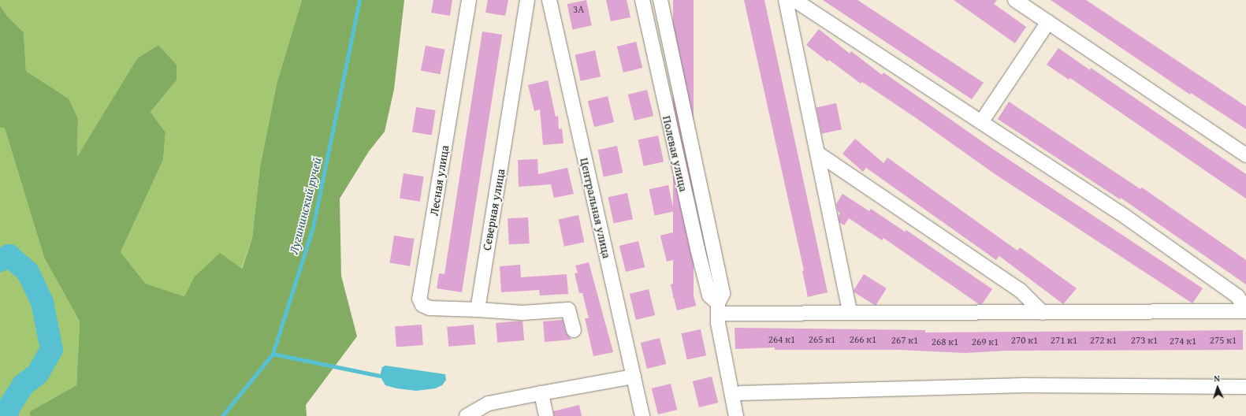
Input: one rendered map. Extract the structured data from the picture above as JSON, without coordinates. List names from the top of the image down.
{
  "streets": {
    "street": [
      "Полевая улица",
      "Лесная улица",
      "Центральная улица",
      "Северная улица"
    ]
  },
  "crossings": [
    ["Лесная улица", "Северная улица"]
  ],
  "water": ["Лугининский ручей"],
  "house_numbers": [
    "3А",
    "264 к1",
    "265 к1",
    "266 к1",
    "267 к1",
    "270 к1",
    "271 к1",
    "272 к1",
    "273 к1",
    "275 к1",
    "274 к1",
    "268 к1",
    "269 к1"
  ],
  "north": "top"
}
